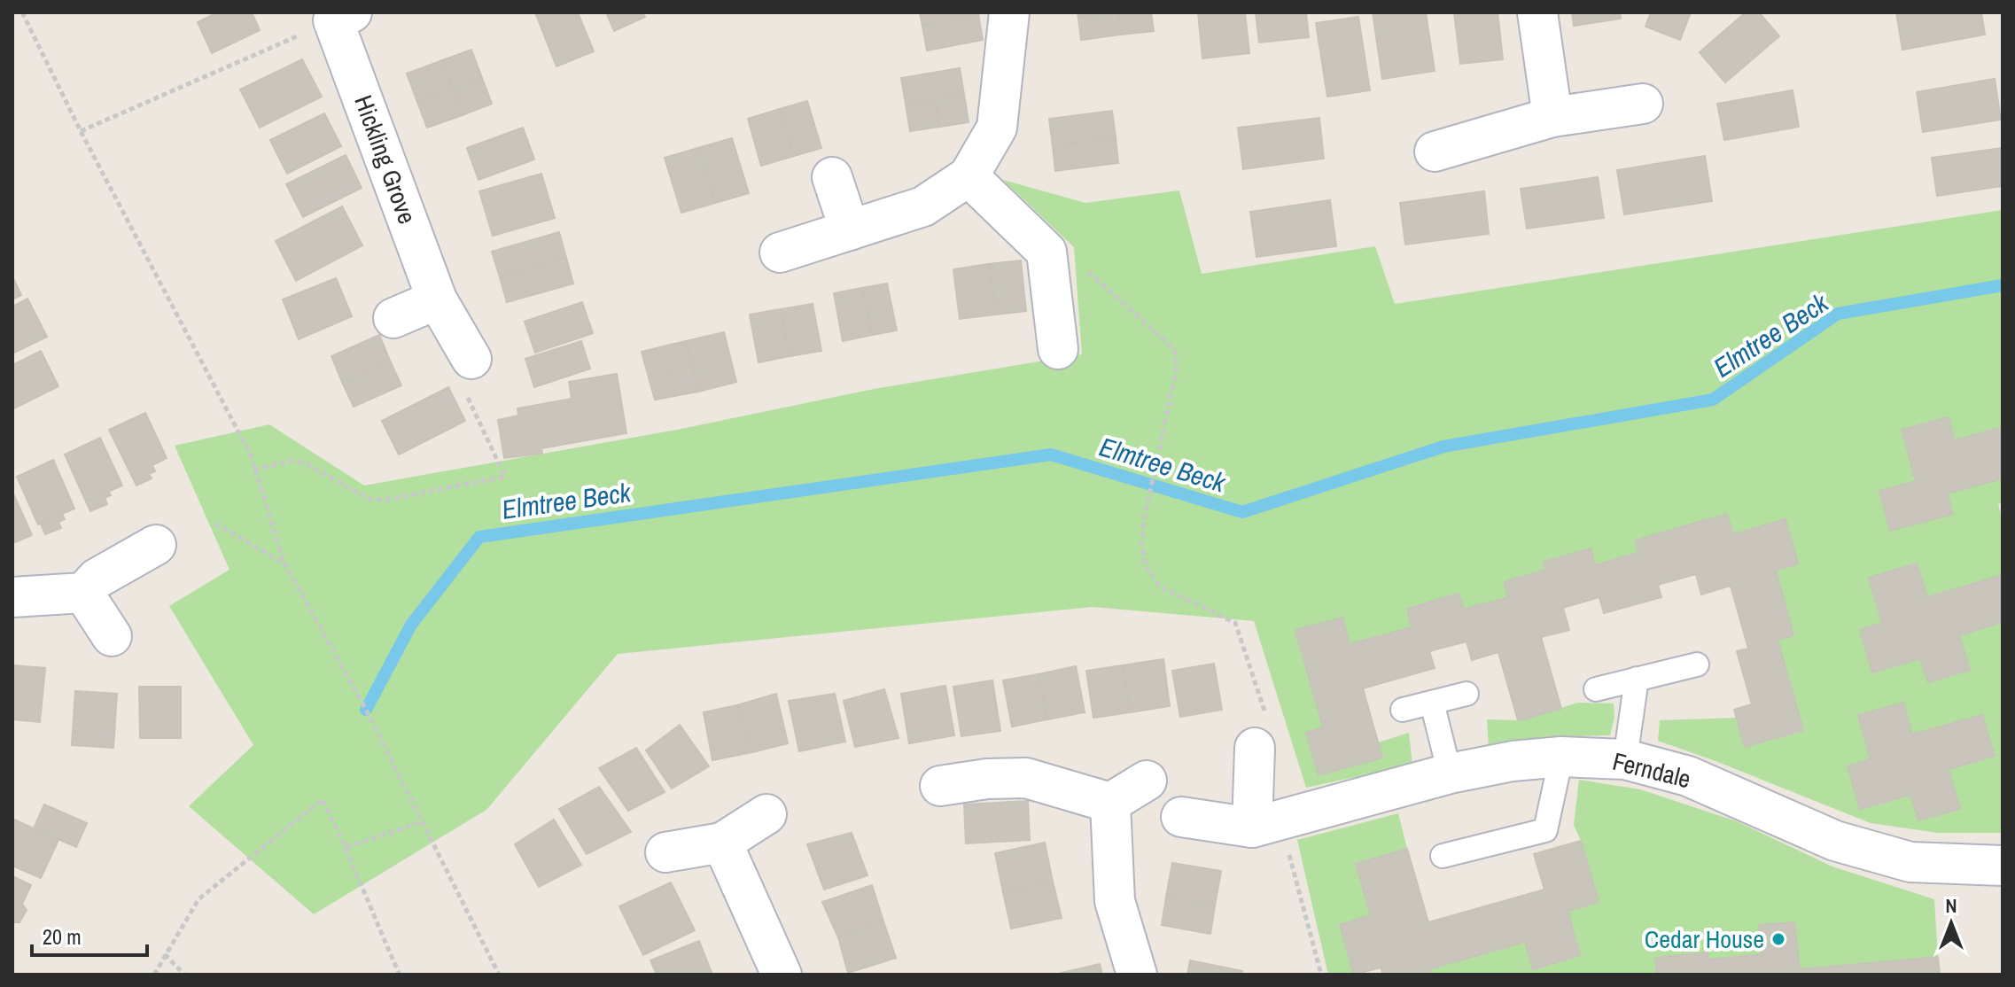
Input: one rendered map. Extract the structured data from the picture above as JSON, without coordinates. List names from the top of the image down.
{
  "streets": {
    "street": ["Hickling Grove", "Ferndale"]
  },
  "water": ["Elmtree Beck"],
  "places": ["Cedar House"],
  "scale_bar": "20 m",
  "north": "top"
}
